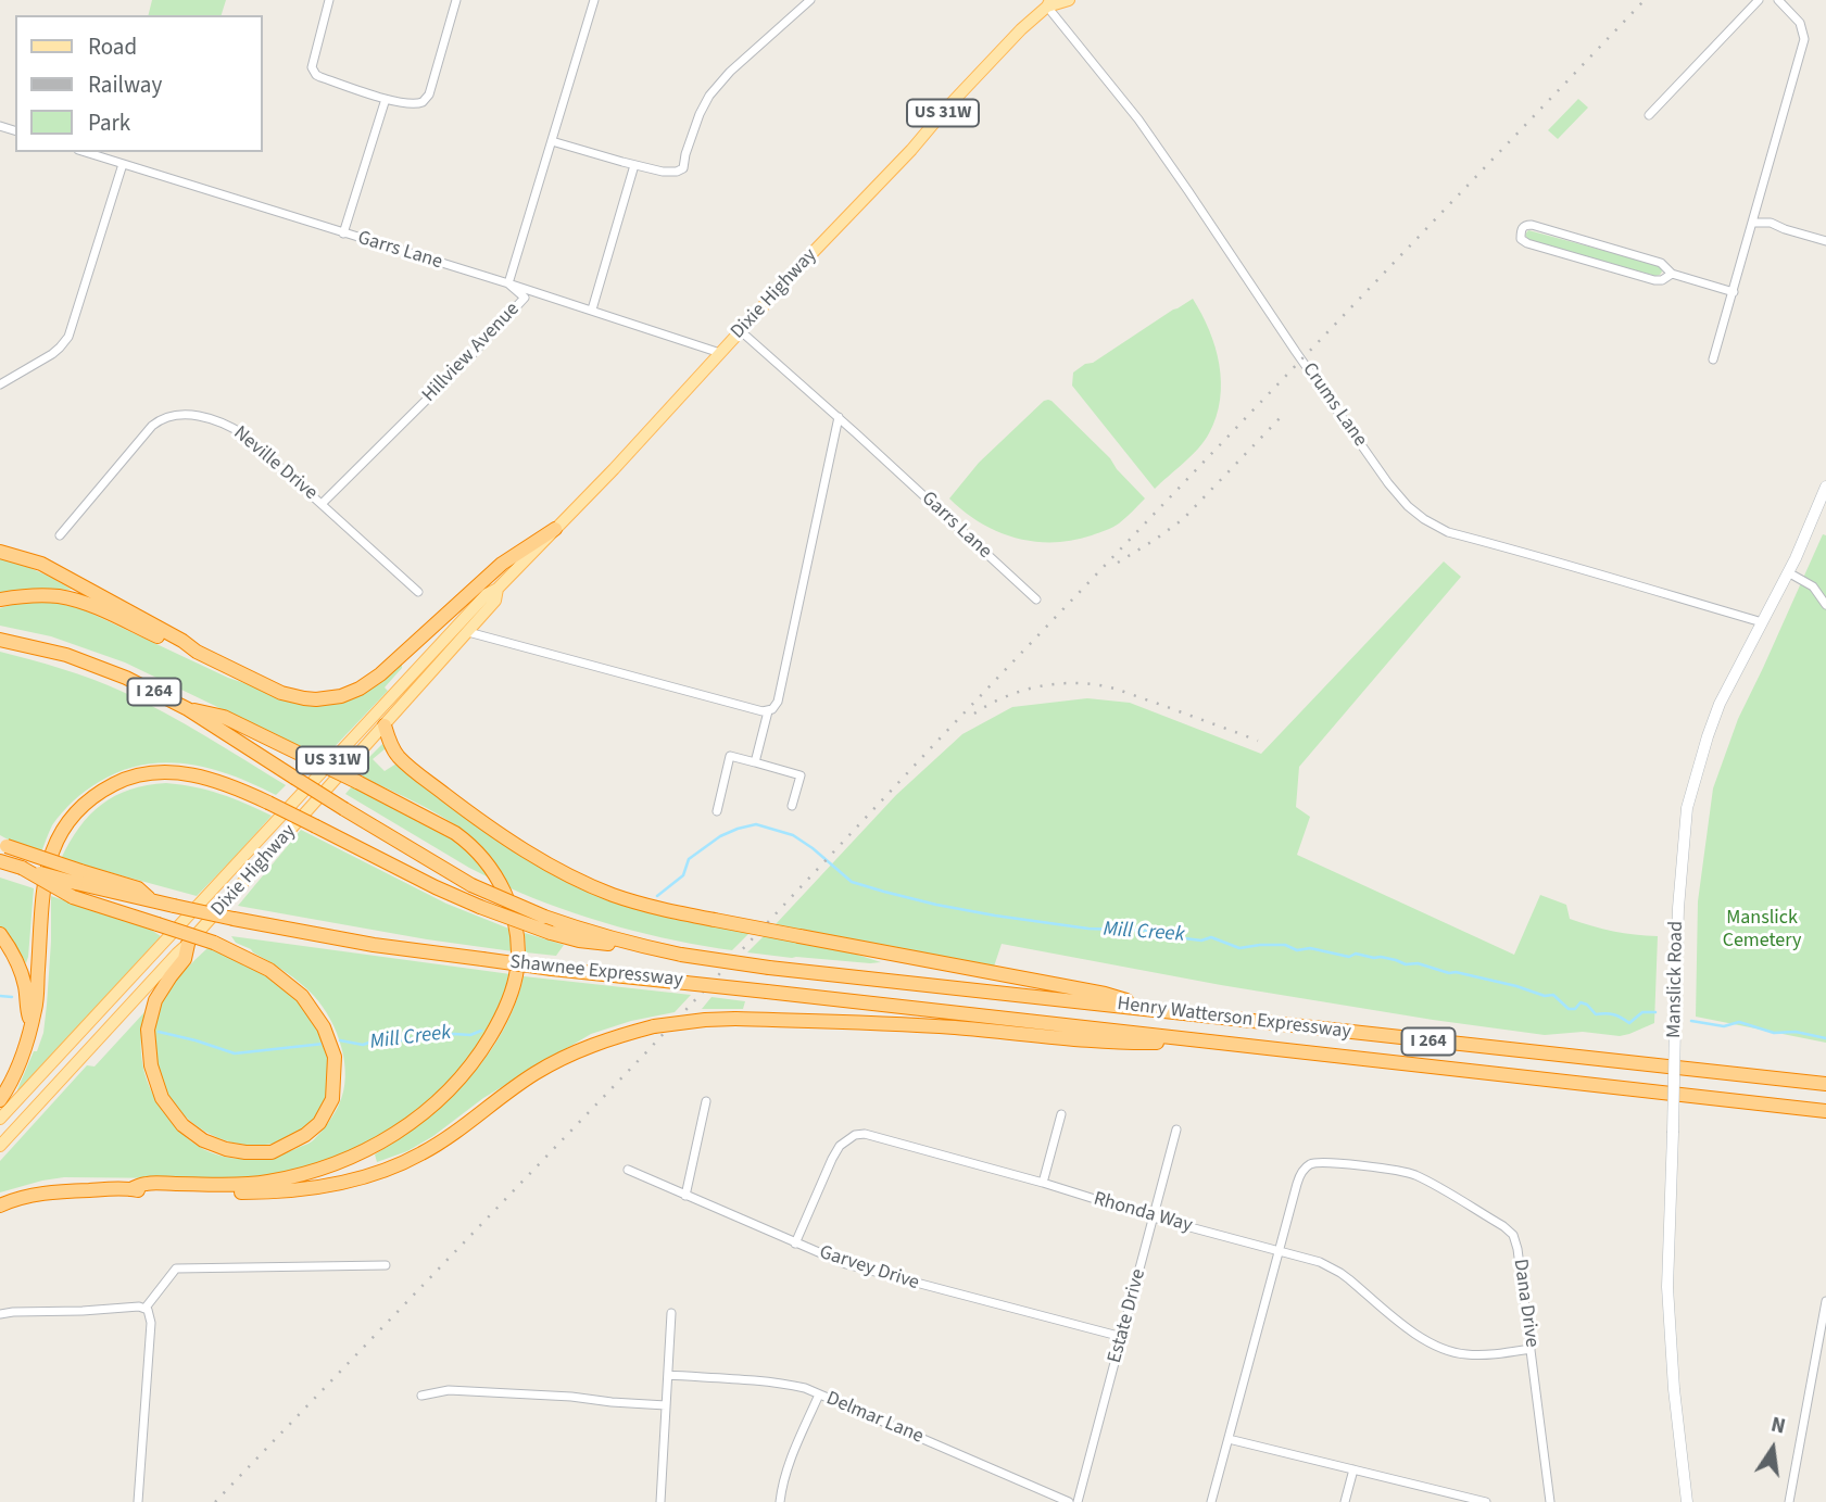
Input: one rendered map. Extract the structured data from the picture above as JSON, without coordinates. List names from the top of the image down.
{
  "streets": {
    "highway": ["I 264", "Shawnee Expressway", "Henry Watterson Expressway"],
    "main road": ["US 31W", "Dixie Highway", "Manslick Road"],
    "street": [
      "Garrs Lane",
      "Hillview Avenue",
      "Crums Lane",
      "Neville Drive",
      "Rhonda Way",
      "Garvey Drive",
      "Dana Drive",
      "Estate Drive",
      "Delmar Lane"
    ]
  },
  "crossings": [
    ["Garrs Lane", "Dixie Highway"],
    ["Garrs Lane", "Hillview Avenue"],
    ["Dixie Highway", "Crums Lane"],
    ["Hillview Avenue", "Neville Drive"],
    ["Crums Lane", "Manslick Road"],
    ["Shawnee Expressway", "Henry Watterson Expressway"],
    ["Rhonda Way", "Garvey Drive"],
    ["Rhonda Way", "Dana Drive"],
    ["Rhonda Way", "Estate Drive"],
    ["Garvey Drive", "Estate Drive"]
  ],
  "water": ["Mill Creek"],
  "parks": ["Manslick Cemetery"],
  "legend": ["Road", "Railway", "Park"],
  "north": "top"
}
